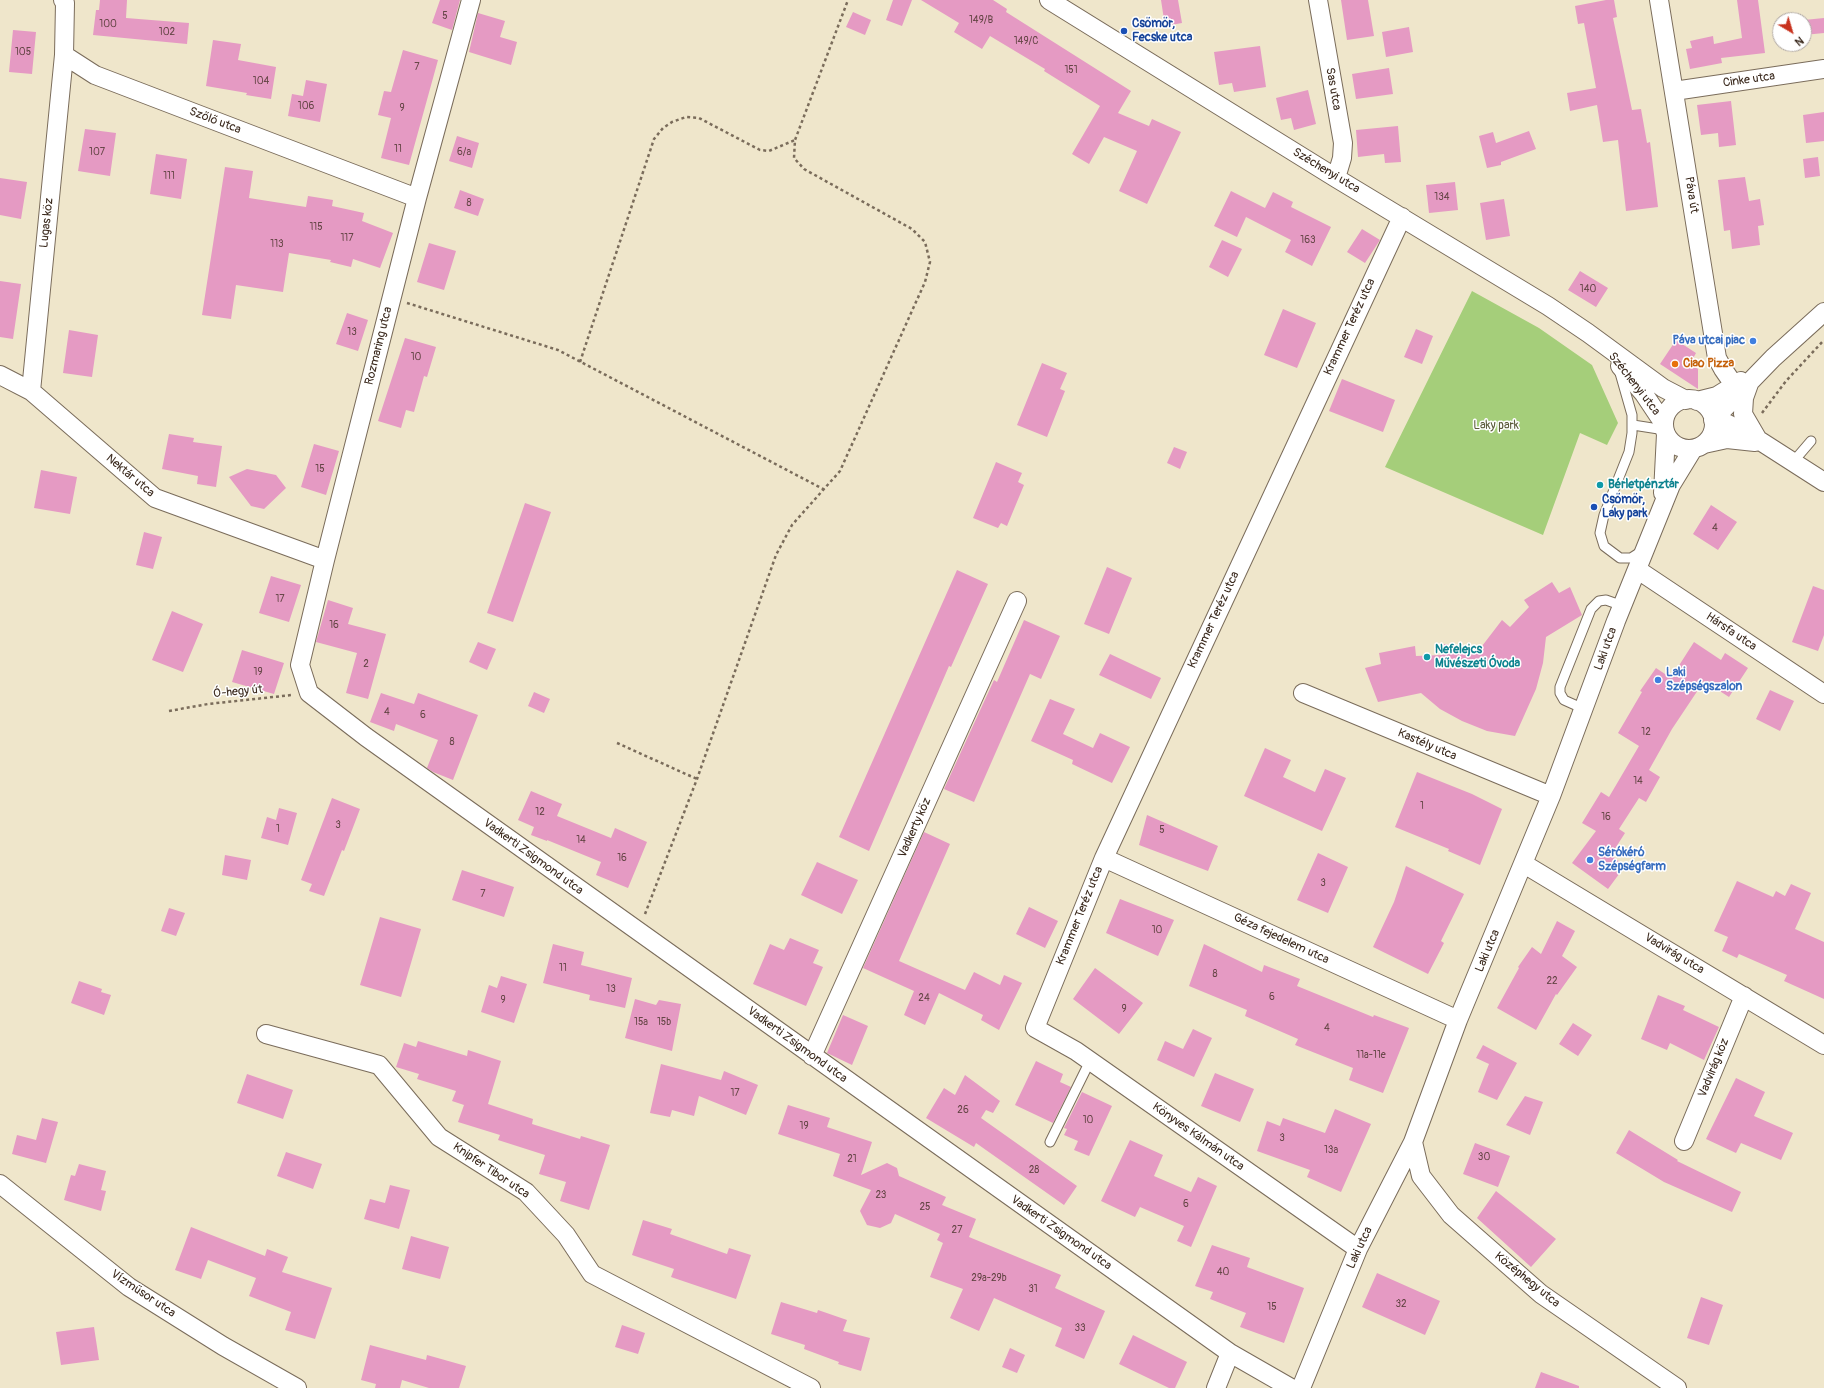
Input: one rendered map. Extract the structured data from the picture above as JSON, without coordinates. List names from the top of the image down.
{
  "streets": {
    "street": [
      "Cinke utca",
      "Sas utca",
      "Szőlő utca",
      "Széchenyi utca",
      "Páva út",
      "Lugas köz",
      "Krammer Teréz utca",
      "Rozmaring utca",
      "Nektár utca",
      "Hársfa utca",
      "Laki utca",
      "Kastély utca",
      "Vadkerty köz",
      "Vadkerti Zsigmond utca",
      "Géza fejedelem utca",
      "Vadvirág utca",
      "Vadvirág köz",
      "Könyves Kálmán utca",
      "Knipfer Tibor utca",
      "Középhegy utca",
      "Vízműsor utca"
    ],
    "path": ["Ó-hegy út"]
  },
  "crossings": [
    ["Cinke utca", "Páva út"],
    ["Sas utca", "Széchenyi utca"],
    ["Szőlő utca", "Lugas köz"],
    ["Szőlő utca", "Rozmaring utca"],
    ["Széchenyi utca", "Krammer Teréz utca"],
    ["Széchenyi utca", "Laki utca"],
    ["Lugas köz", "Nektár utca"],
    ["Krammer Teréz utca", "Géza fejedelem utca"],
    ["Krammer Teréz utca", "Könyves Kálmán utca"],
    ["Rozmaring utca", "Nektár utca"],
    ["Rozmaring utca", "Ó-hegy út"],
    ["Rozmaring utca", "Vadkerti Zsigmond utca"],
    ["Hársfa utca", "Laki utca"],
    ["Laki utca", "Kastély utca"],
    ["Laki utca", "Géza fejedelem utca"],
    ["Laki utca", "Vadvirág utca"],
    ["Laki utca", "Könyves Kálmán utca"],
    ["Laki utca", "Középhegy utca"],
    ["Ó-hegy út", "Vadkerti Zsigmond utca"],
    ["Vadkerty köz", "Vadkerti Zsigmond utca"],
    ["Vadvirág utca", "Vadvirág köz"]
  ],
  "parks": ["Laky park"],
  "places": [
    "Csömör, Fecske utca",
    "Páva utcai piac",
    "Ciao Pizza",
    "Bérletpénztár",
    "Csömör, Laky park",
    "Nefelejcs Művészeti Óvoda",
    "Laki Szépségszalon",
    "Sérókéró Szépségfarm"
  ],
  "house_numbers": [
    "5",
    "149/B",
    "100",
    "102",
    "149/C",
    "105",
    "7",
    "151",
    "104",
    "106",
    "9",
    "11",
    "107",
    "6/a",
    "111",
    "134",
    "8",
    "115",
    "117",
    "163",
    "113",
    "140",
    "13",
    "10",
    "15",
    "4",
    "17",
    "16",
    "2",
    "19",
    "4",
    "6",
    "12",
    "8",
    "14",
    "1",
    "12",
    "16",
    "3",
    "1",
    "5",
    "14",
    "16",
    "3",
    "7",
    "10",
    "11",
    "8",
    "22",
    "13",
    "6",
    "24",
    "9",
    "9",
    "15a",
    "15b",
    "4",
    "11a-11e",
    "17",
    "26",
    "10",
    "19",
    "3",
    "13a",
    "30",
    "21",
    "28",
    "23",
    "6",
    "25",
    "27",
    "40",
    "29a-29b",
    "31",
    "32",
    "15",
    "33"
  ],
  "north": "bottom right"
}
